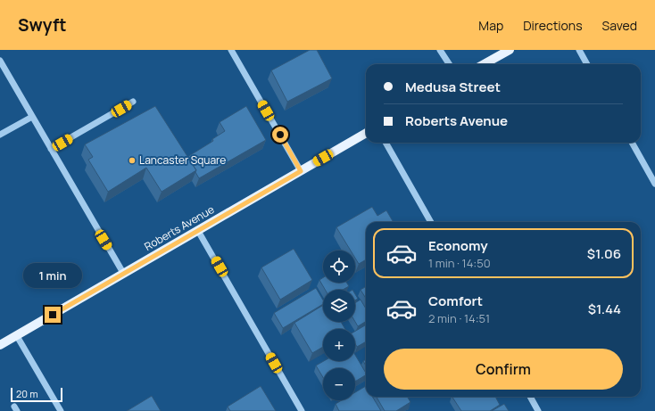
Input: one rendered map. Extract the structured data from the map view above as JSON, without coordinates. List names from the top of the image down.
{
  "streets": {
    "main road": ["Roberts Avenue"]
  },
  "places": ["Lancaster Square"],
  "scale_bar": "20 m",
  "page": {
    "header": "Swyft",
    "nav": ["Map", "Directions", "Saved"],
    "banner": ["Medusa Street", "Roberts Avenue"],
    "list": [
      {
        "name": "Economy",
        "note": "1 min · 14:50",
        "value": "$1.06"
      },
      {
        "name": "Comfort",
        "note": "2 min · 14:51",
        "value": "$1.44"
      }
    ],
    "map_buttons": ["+", "−"],
    "bubble": "1 min",
    "buttons": "Confirm",
    "scale": "20 m"
  }
}
